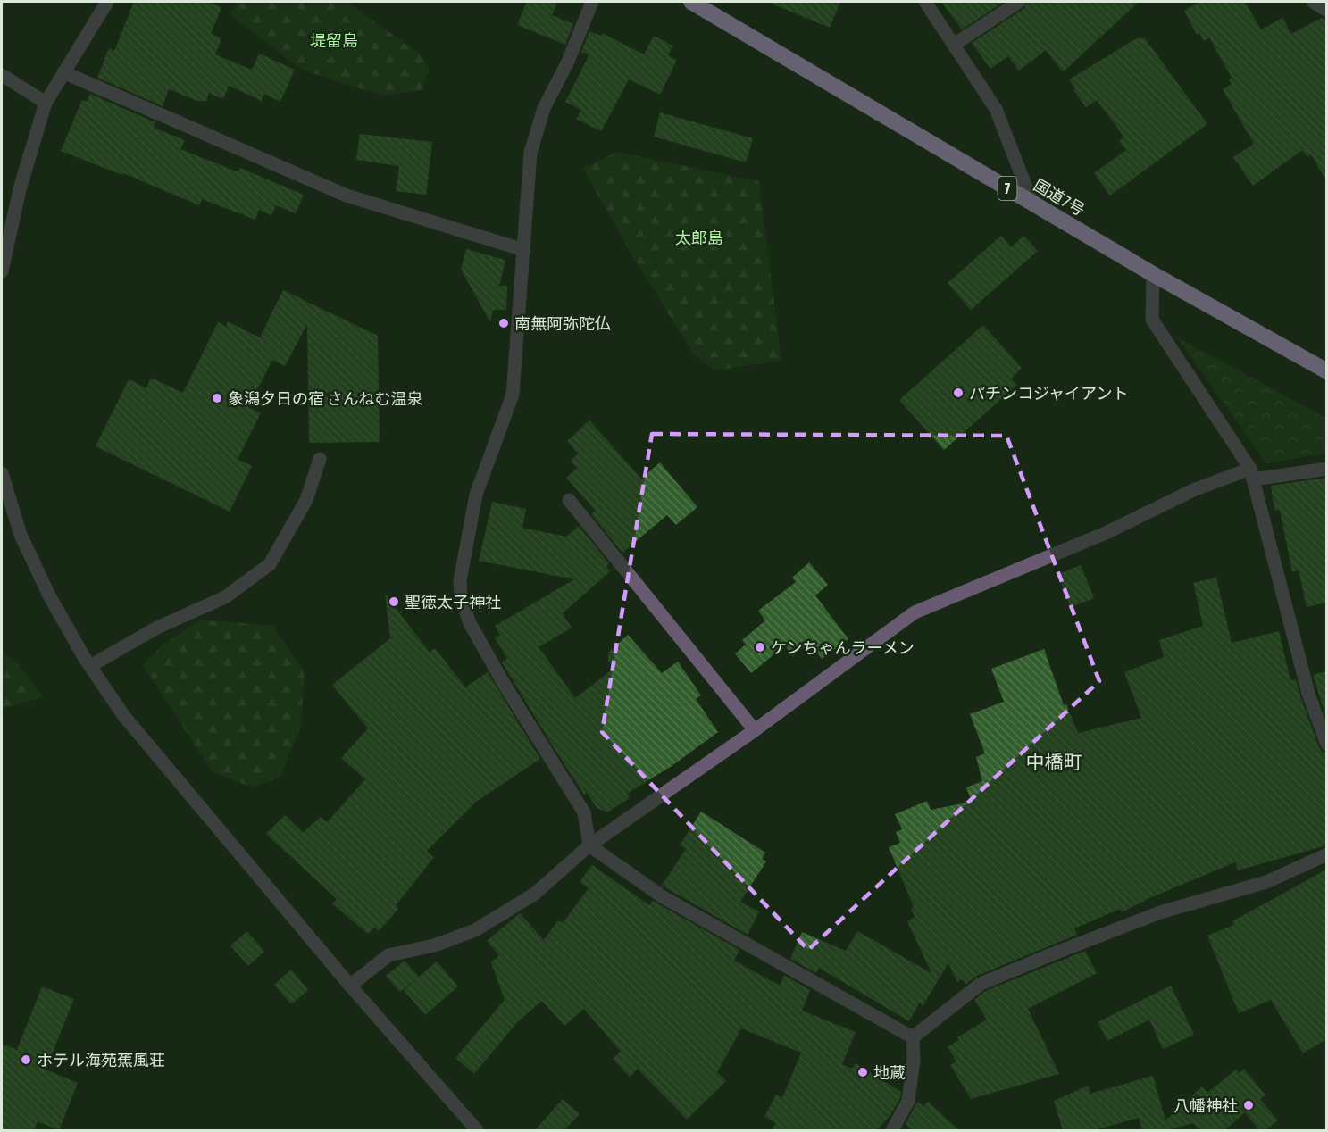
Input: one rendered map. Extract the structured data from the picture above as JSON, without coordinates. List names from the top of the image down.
{
  "streets": {
    "highway": ["7", "国道7号"]
  },
  "districts": ["中橋町"],
  "parks": ["堤留島", "太郎島"],
  "places": [
    "南無阿弥陀仏",
    "パチンコジャイアント",
    "象潟夕日の宿 さんねむ温泉",
    "聖徳太子神社",
    "ケンちゃんラーメン",
    "ホテル海苑蕉風荘",
    "地蔵",
    "八幡神社"
  ]
}
